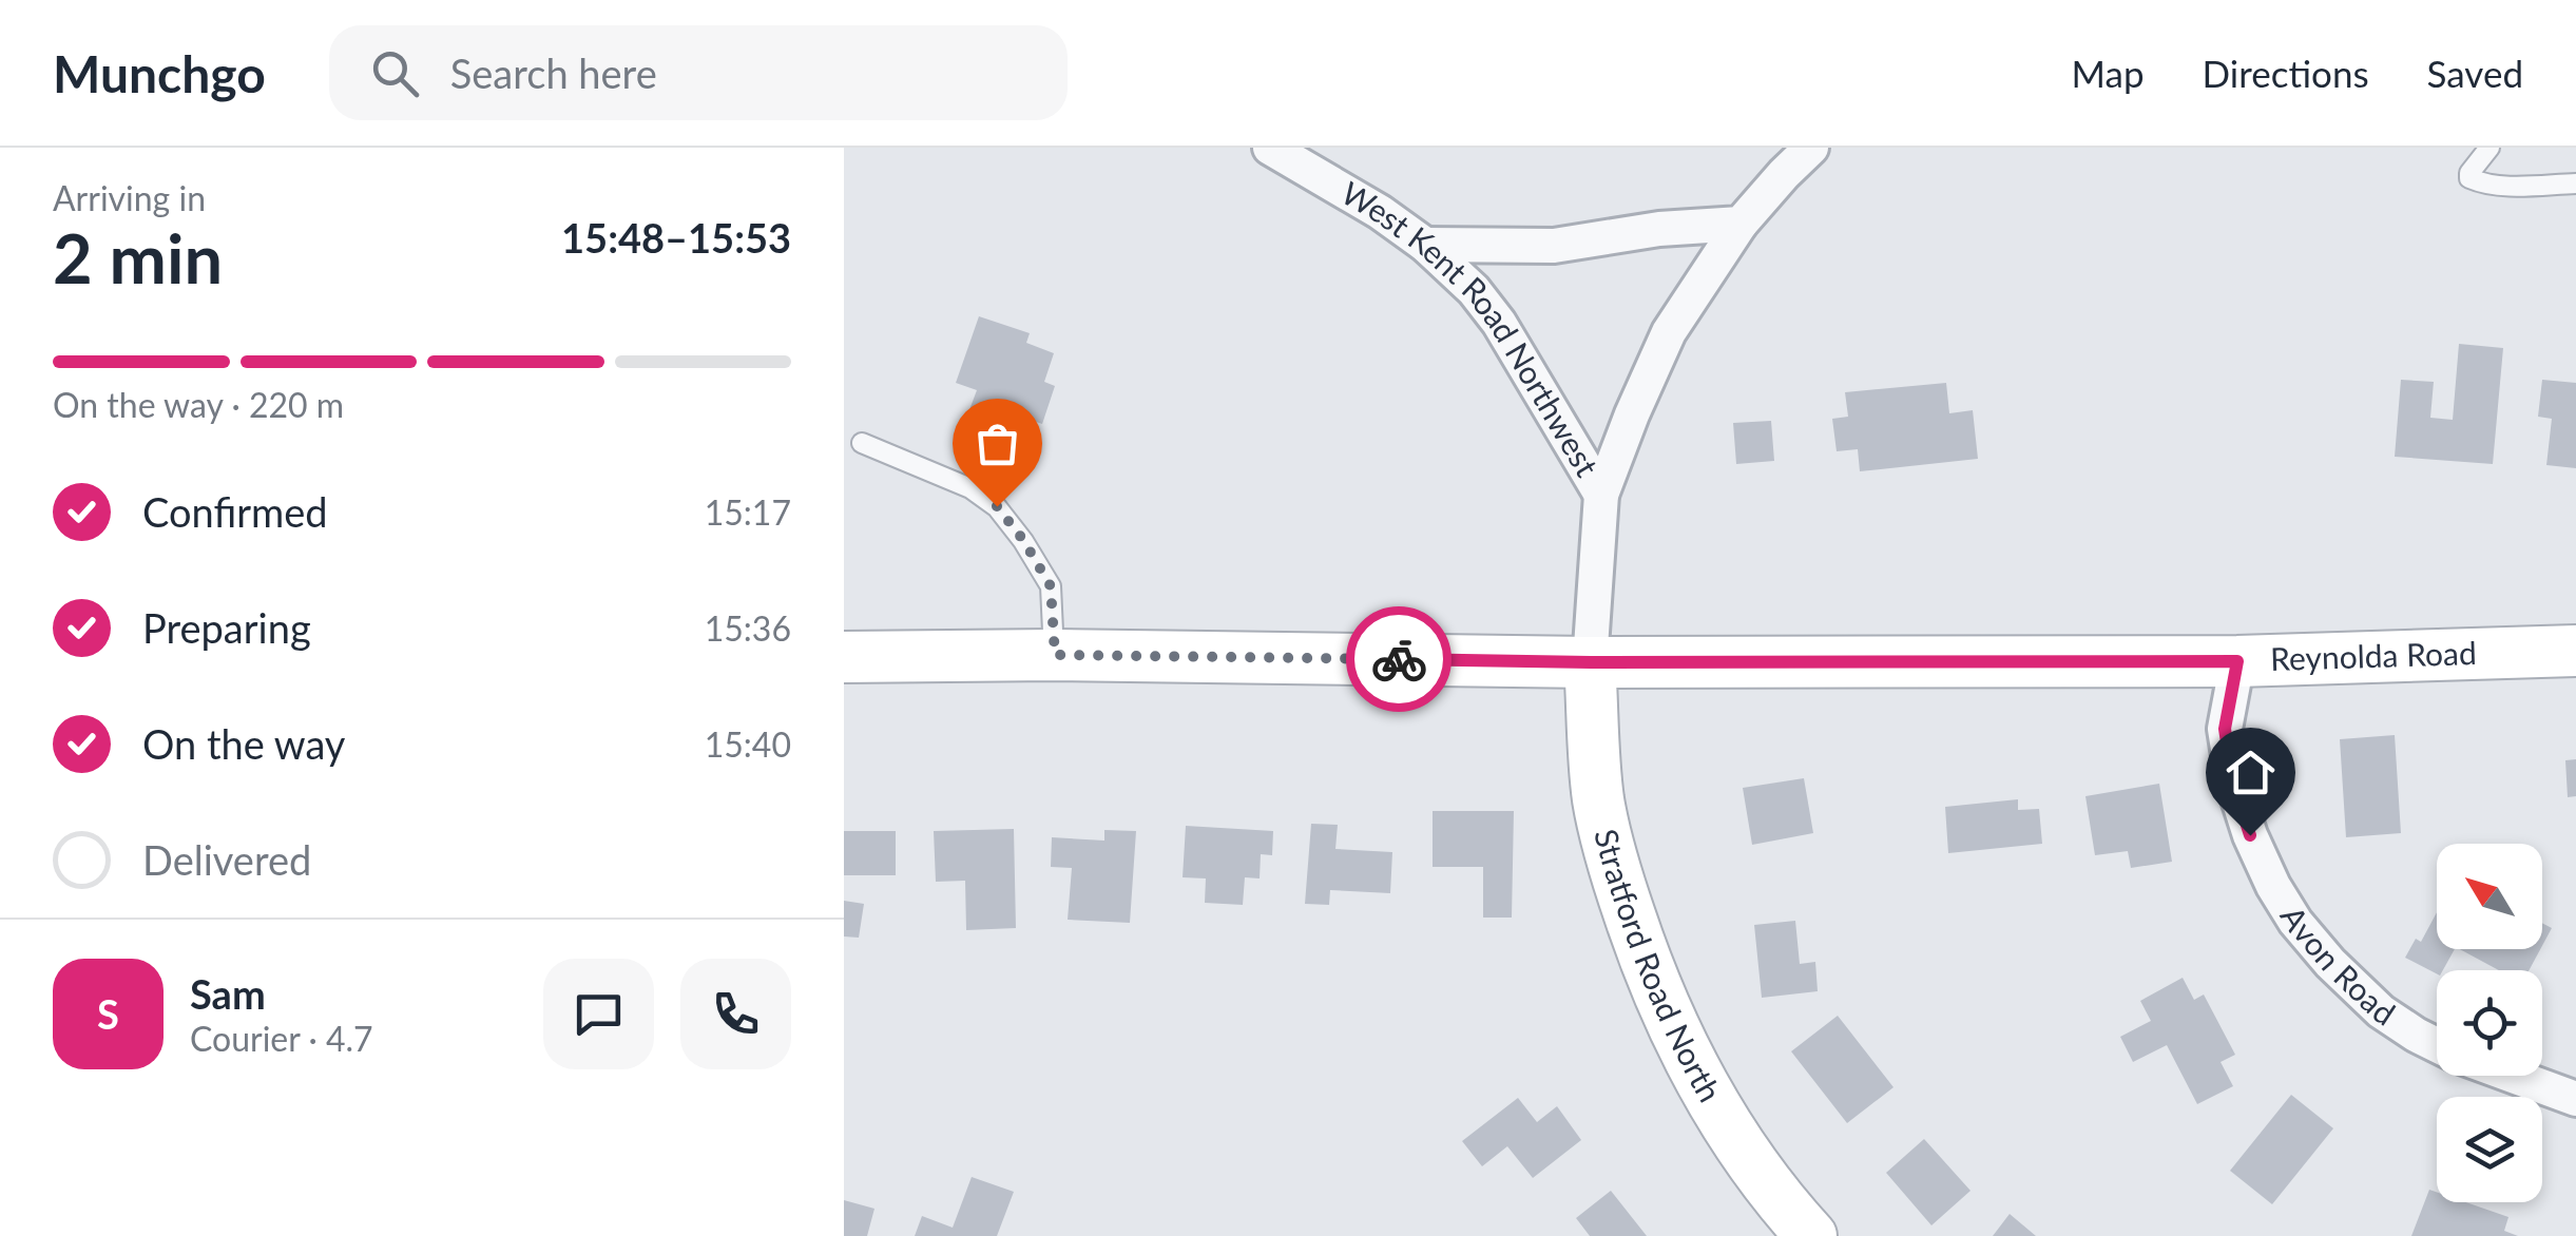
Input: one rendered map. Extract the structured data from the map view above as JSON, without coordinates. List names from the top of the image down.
{
  "streets": {
    "main road": ["Reynolda Road", "Stratford Road North"],
    "street": ["West Kent Road Northwest", "Avon Road"]
  },
  "crossings": [
    ["Reynolda Road", "Avon Road"],
    ["Reynolda Road", "Stratford Road North"]
  ],
  "north": "top left",
  "page": {
    "header": "Munchgo",
    "search": "Search here",
    "nav": ["Map", "Directions", "Saved"],
    "heading": ["2 min", "Arriving in", "15:48–15:53"],
    "panel": ["Sam", "Courier · 4.7"],
    "bar": "On the way · 220 m",
    "list": [
      ["Confirmed", "15:17"],
      ["Preparing", "15:36"],
      ["On the way", "15:40"],
      "Delivered"
    ],
    "round": "S"
  }
}
